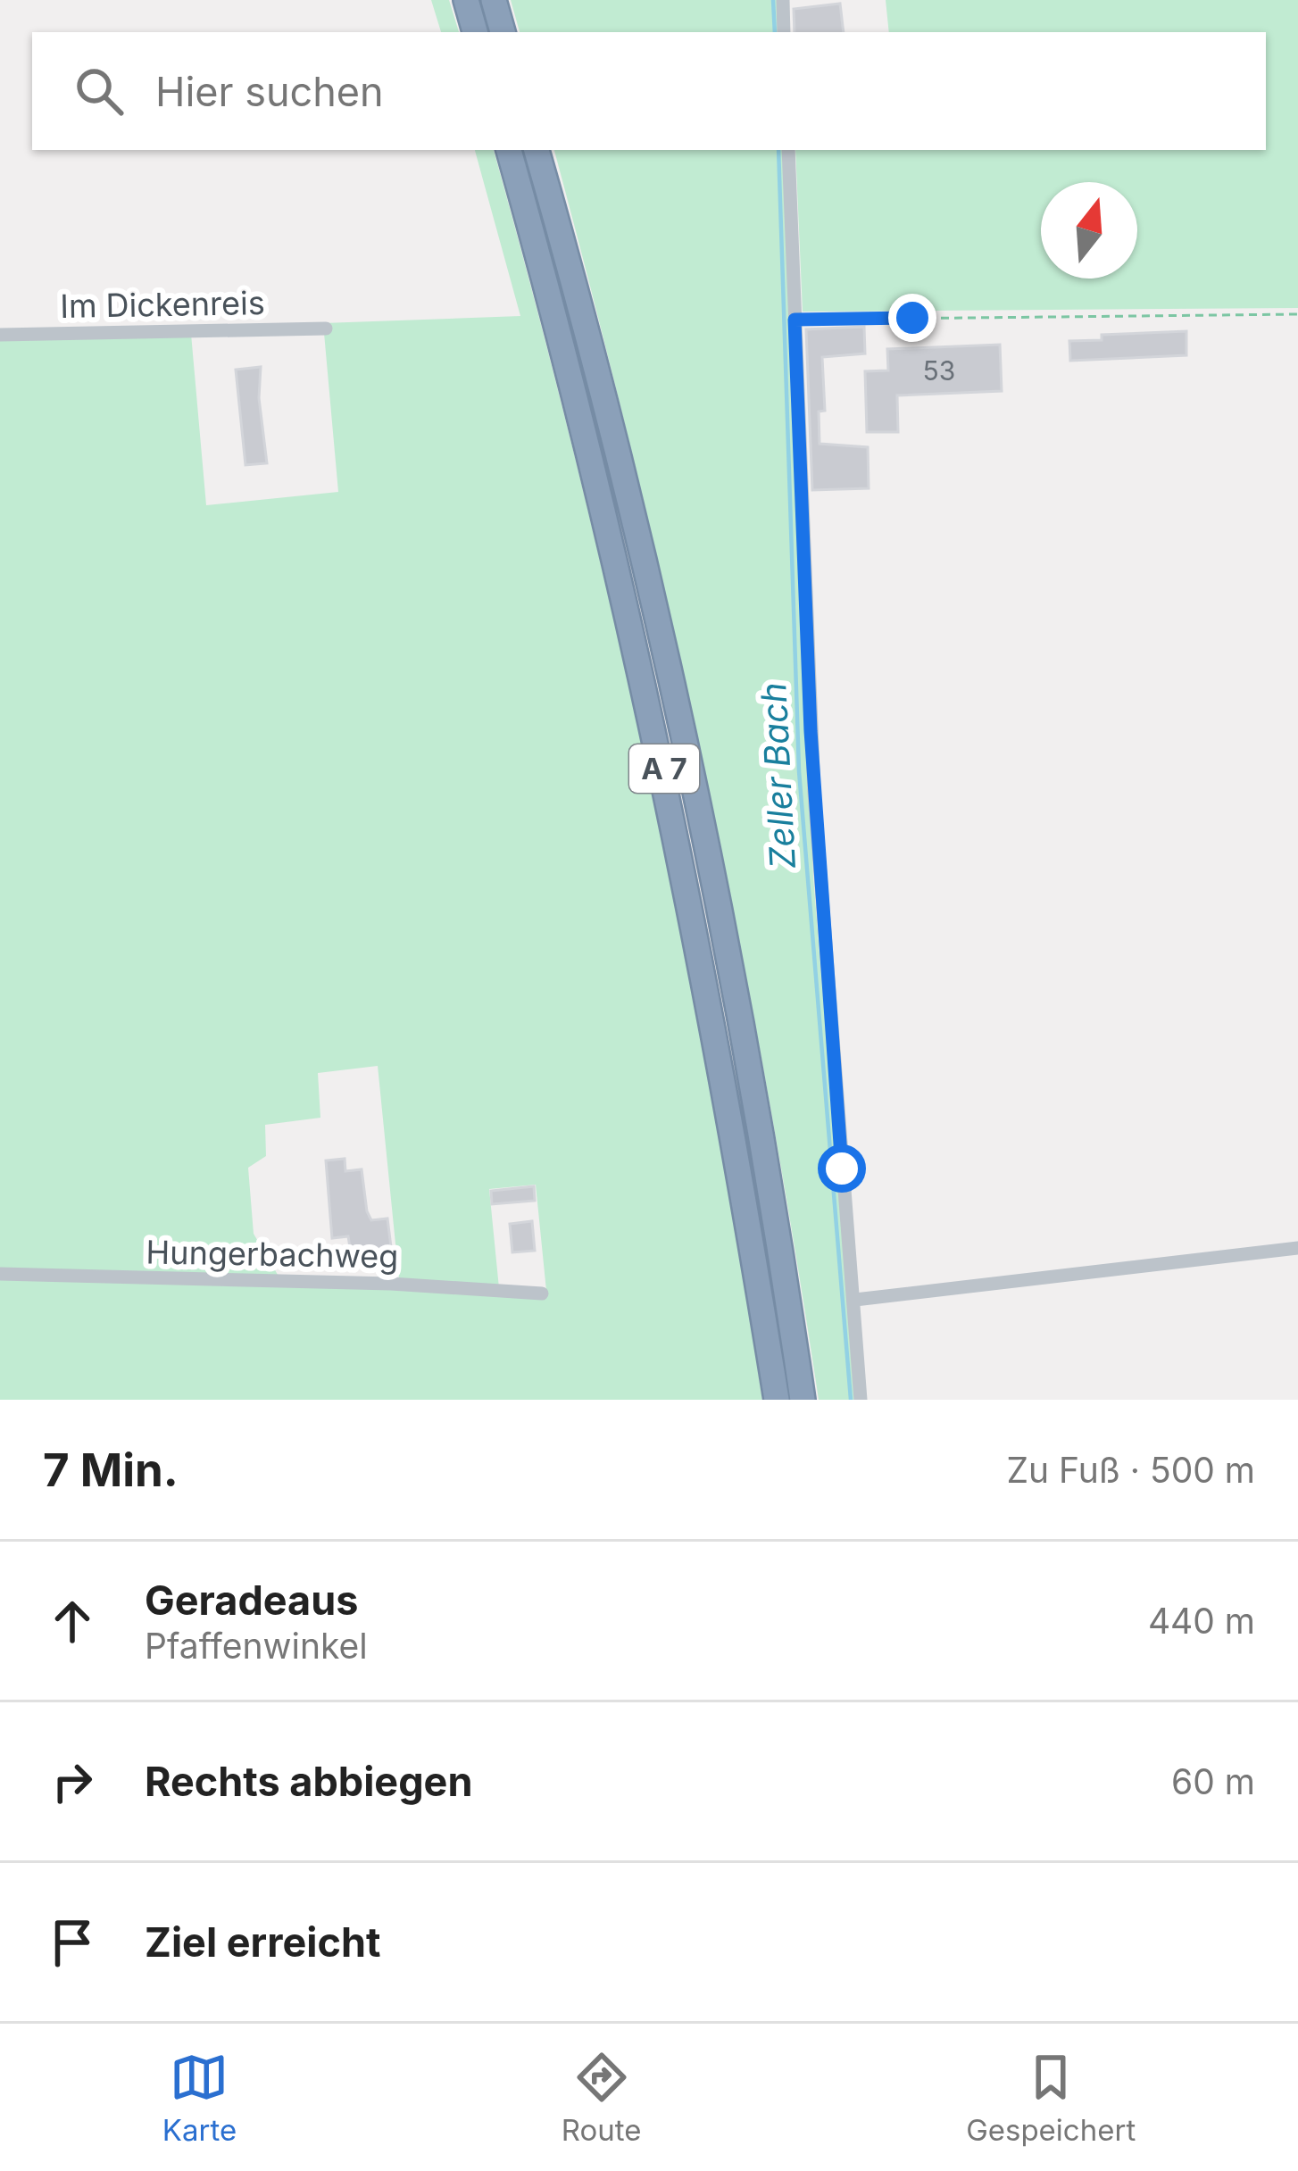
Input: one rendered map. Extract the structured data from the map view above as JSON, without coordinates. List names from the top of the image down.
{
  "streets": {
    "highway": ["A 7"],
    "street": ["Im Dickenreis", "Hungerbachweg"]
  },
  "water": ["Zeller Bach"],
  "house_numbers": ["53"],
  "north": "top",
  "page": {
    "search": "Hier suchen",
    "heading": ["7 Min.", "Zu Fuß · 500 m"],
    "list": [
      ["Geradeaus", "Pfaffenwinkel", "440 m"],
      ["Rechts abbiegen", "60 m"],
      "Ziel erreicht"
    ],
    "nav": ["Karte", "Route", "Gespeichert"]
  }
}
